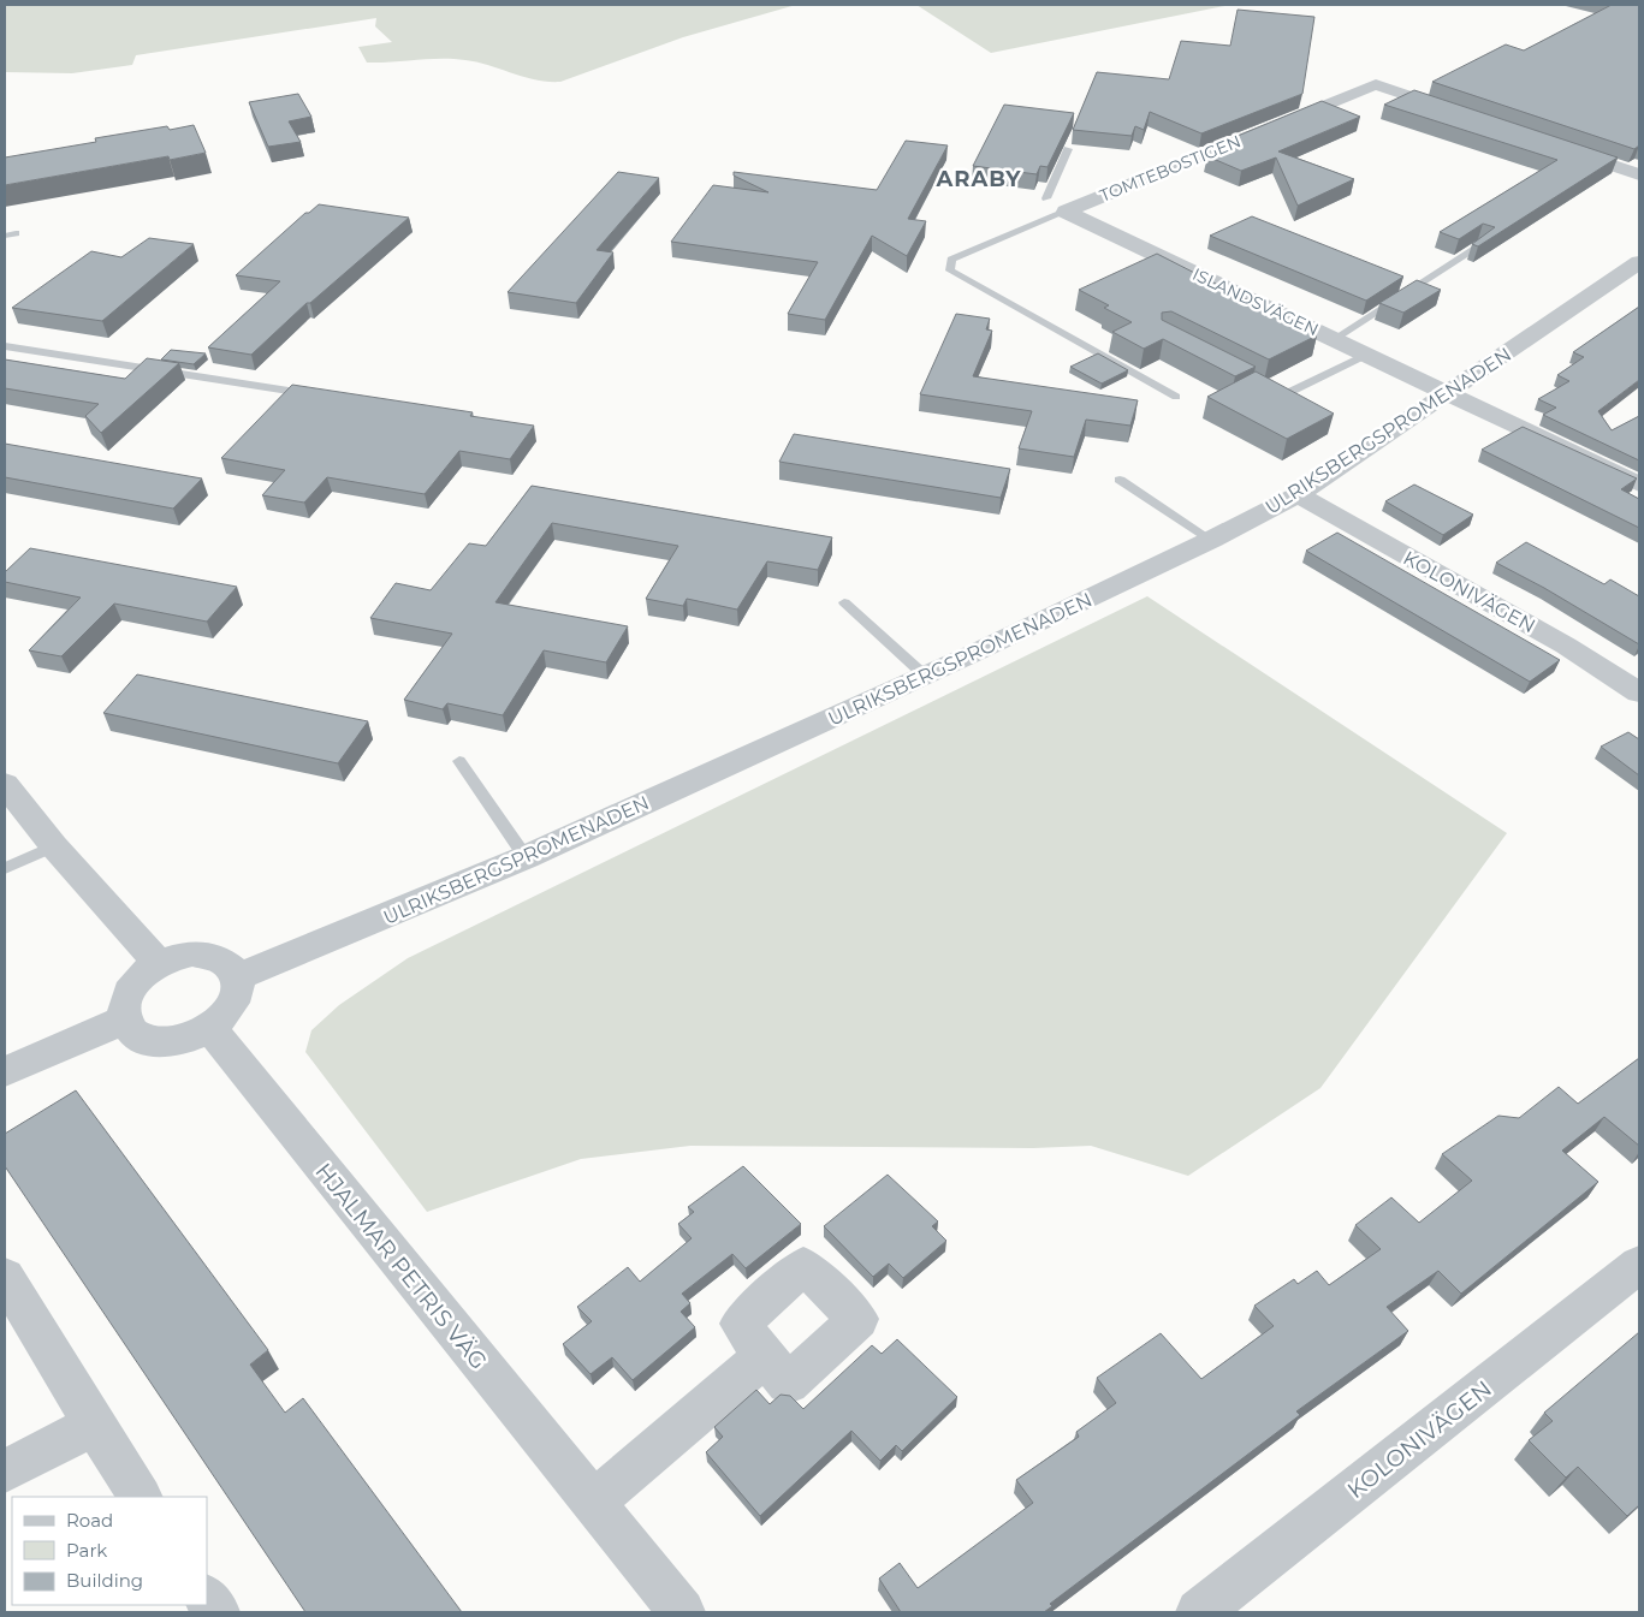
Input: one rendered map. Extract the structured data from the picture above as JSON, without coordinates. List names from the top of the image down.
{
  "streets": {
    "street": [
      "TOMTEBOSTIGEN",
      "ISLANDSVÄGEN",
      "ULRIKSBERGSPROMENADEN",
      "KOLONIVÄGEN",
      "HJALMAR PETRIS VÄG"
    ]
  },
  "crossings": [
    ["TOMTEBOSTIGEN", "ISLANDSVÄGEN"],
    ["ISLANDSVÄGEN", "ULRIKSBERGSPROMENADEN"],
    ["ULRIKSBERGSPROMENADEN", "KOLONIVÄGEN"],
    ["ULRIKSBERGSPROMENADEN", "HJALMAR PETRIS VÄG"]
  ],
  "districts": ["ARABY"],
  "legend": ["Road", "Park", "Building"]
}
